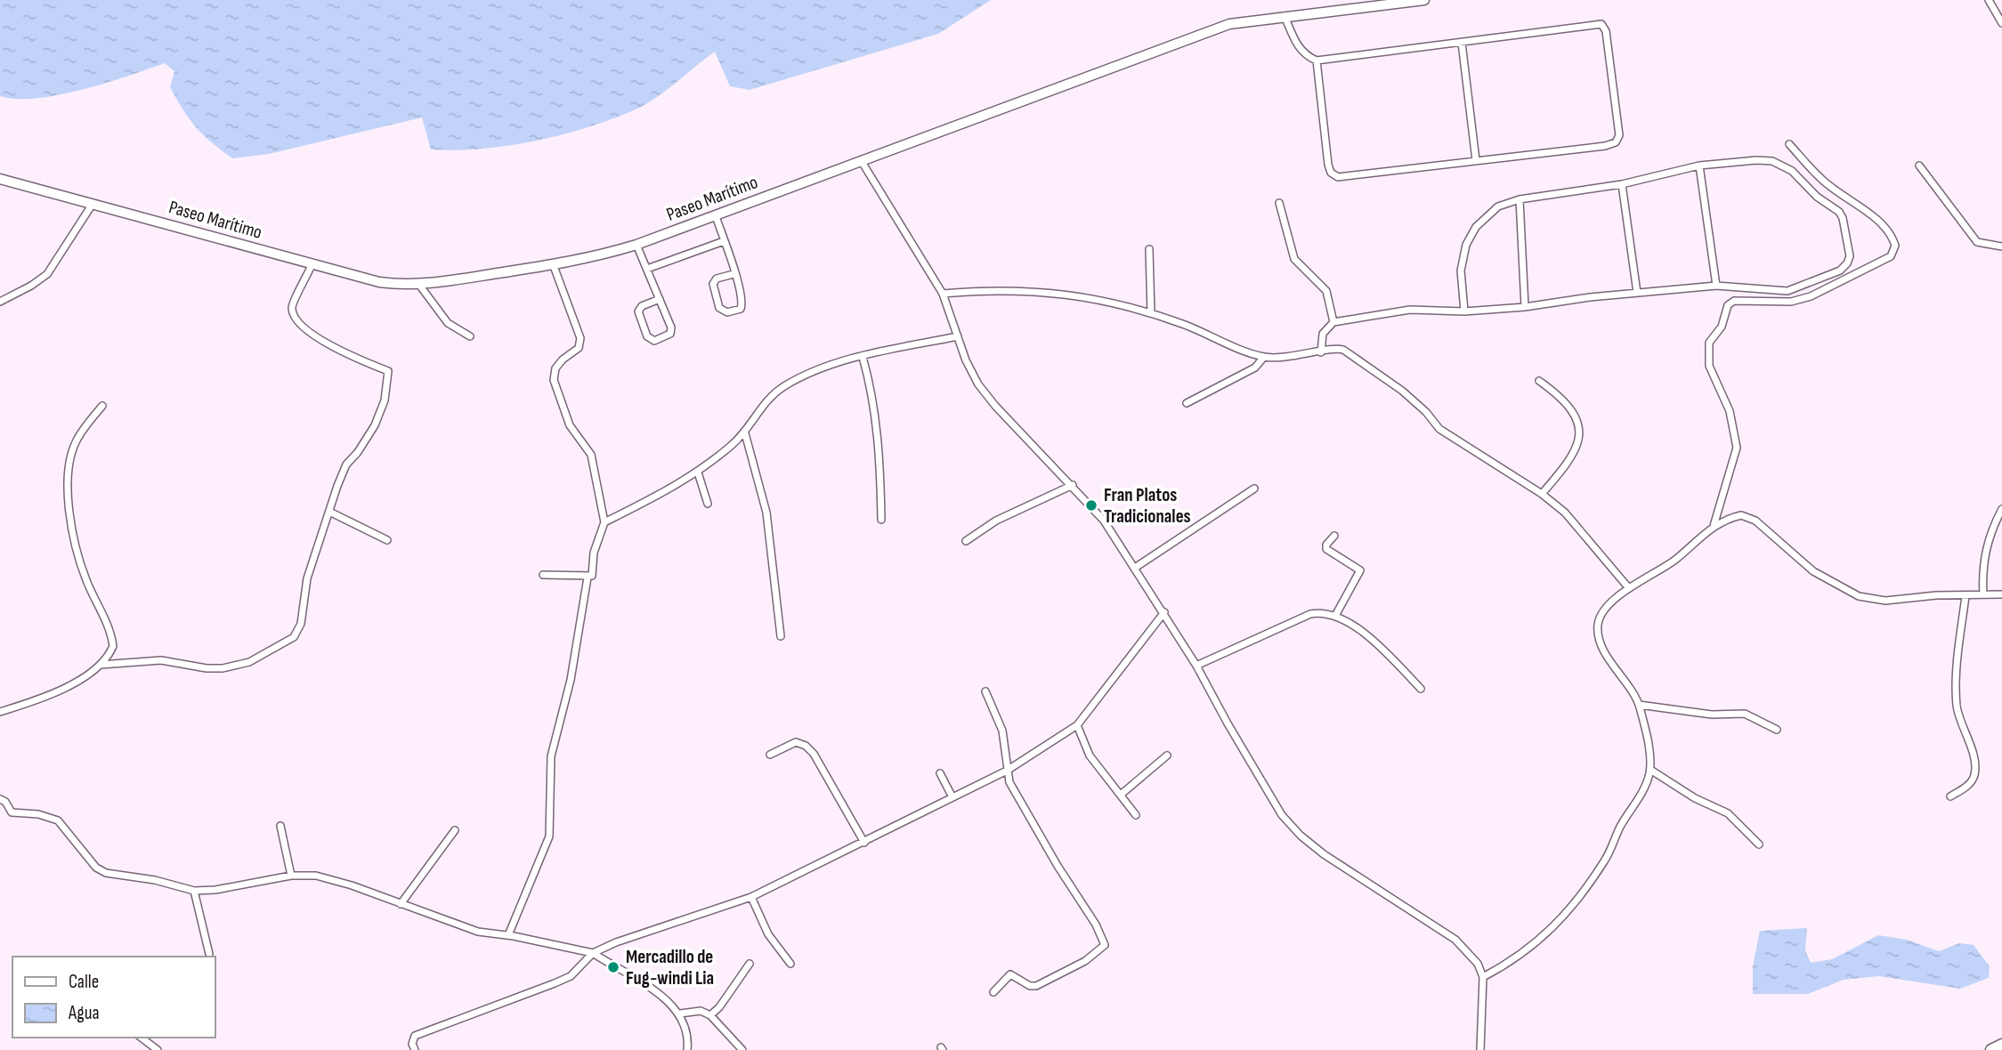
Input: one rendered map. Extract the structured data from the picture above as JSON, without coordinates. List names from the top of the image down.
{
  "streets": {
    "main road": ["Paseo Marítimo"]
  },
  "places": ["Fran Platos Tradicionales", "Mercadillo de Fug-windi Lia"],
  "legend": ["Calle", "Agua"]
}
